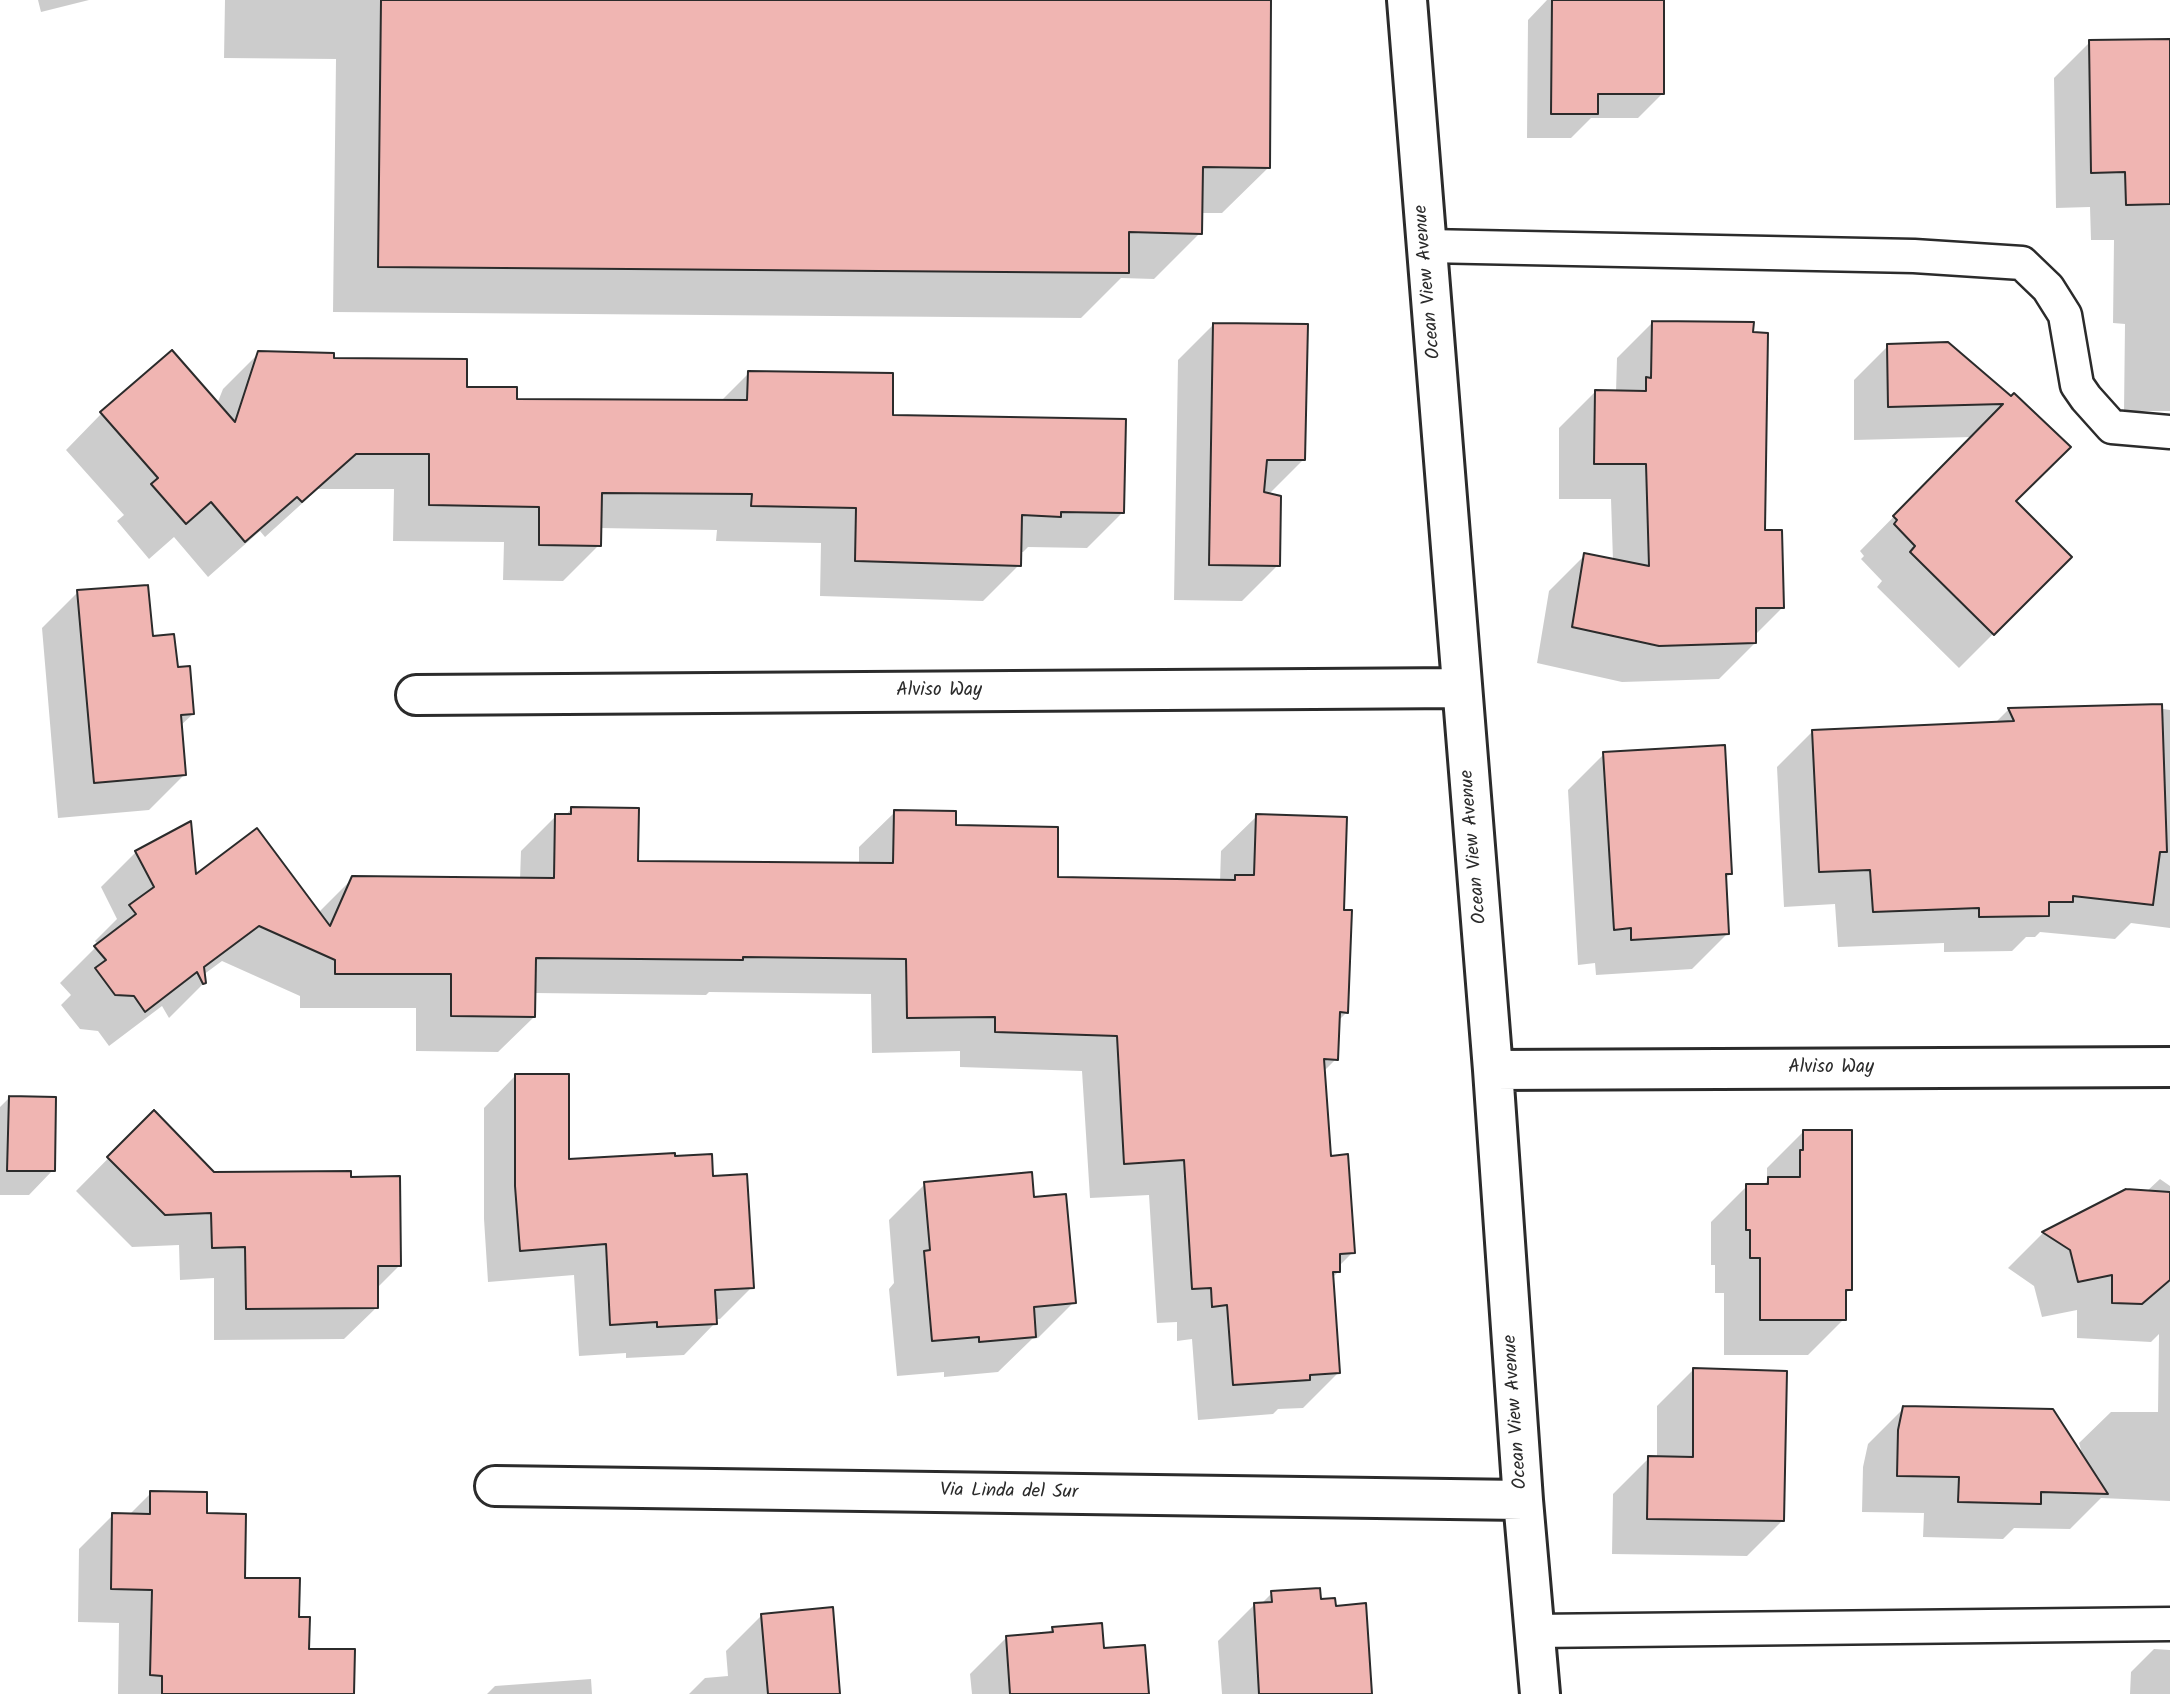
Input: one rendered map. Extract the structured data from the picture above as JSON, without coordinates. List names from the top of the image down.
{
  "streets": {
    "street": ["Ocean View Avenue", "Alviso Way", "Via Linda del Sur"]
  },
  "crossings": [
    ["Ocean View Avenue", "Alviso Way"],
    ["Ocean View Avenue", "Via Linda del Sur"]
  ]
}
